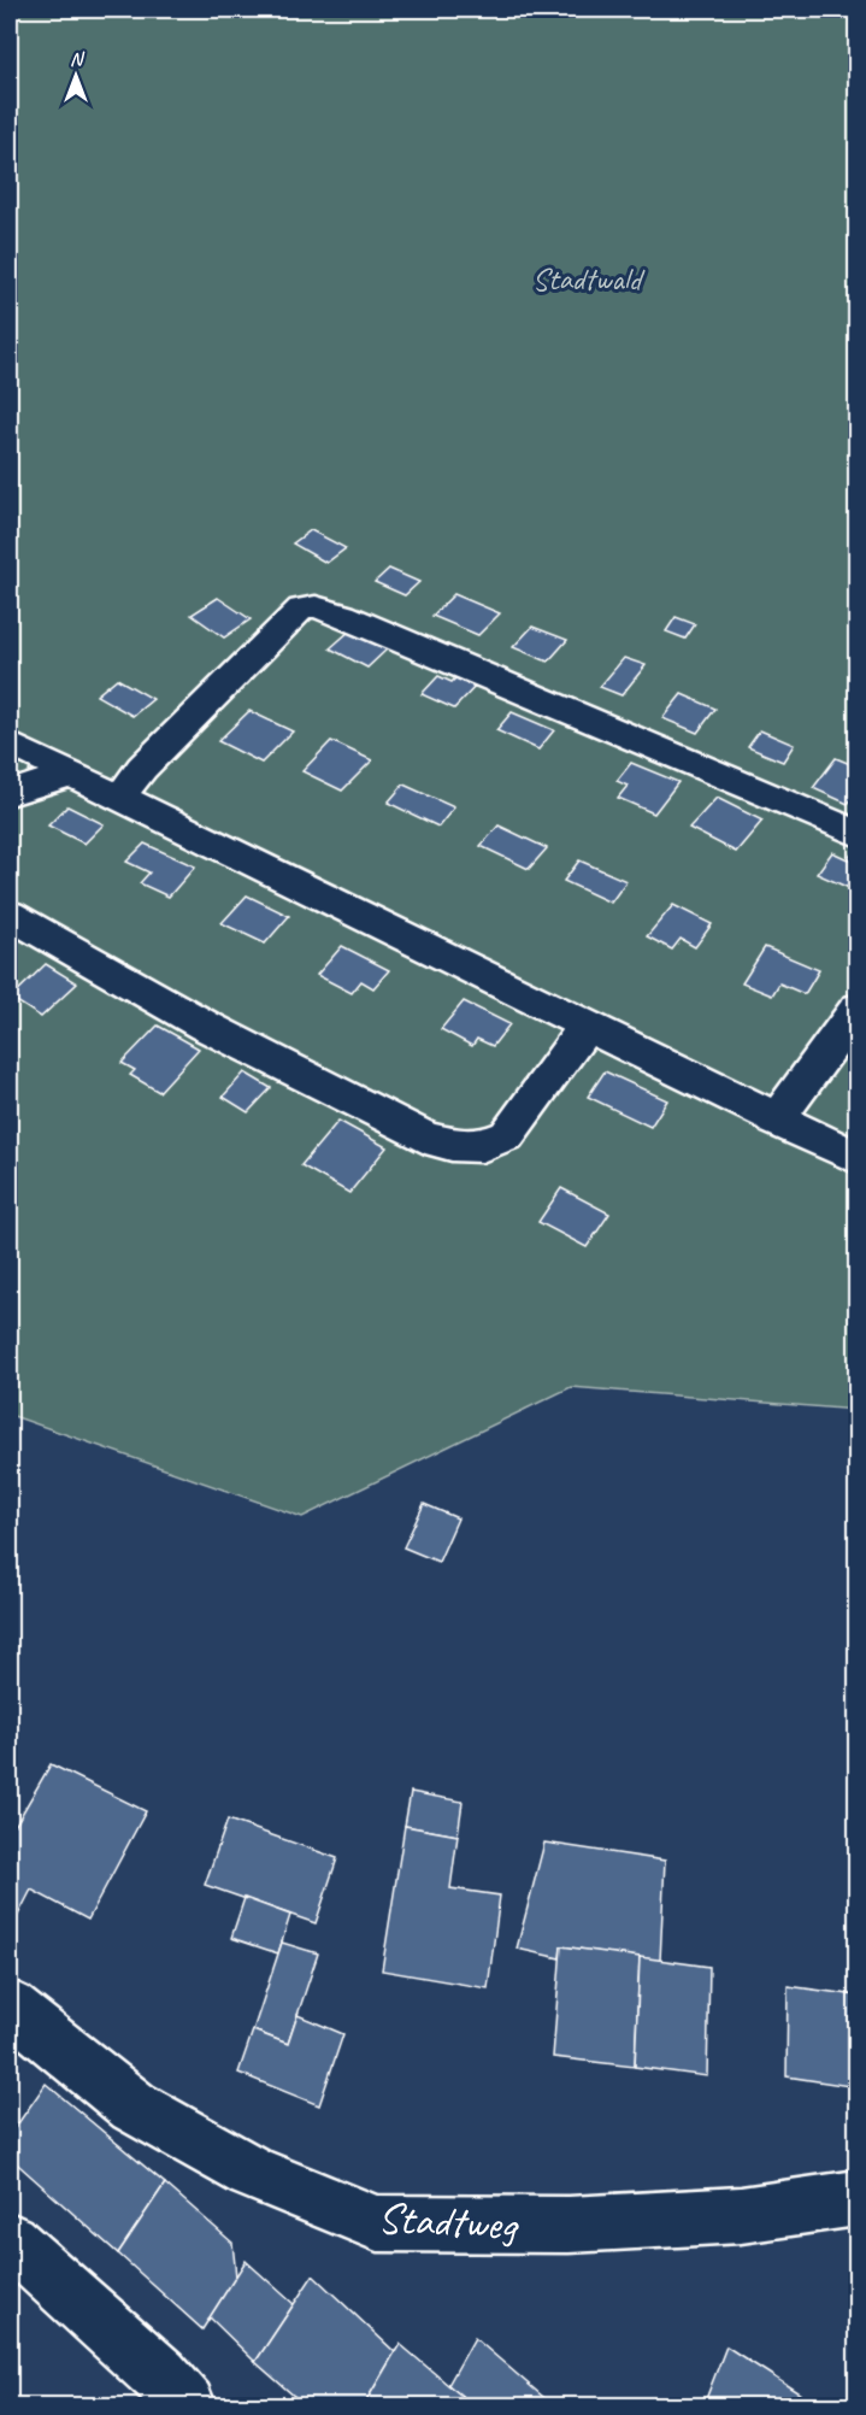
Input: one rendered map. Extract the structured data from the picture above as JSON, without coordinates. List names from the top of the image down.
{
  "streets": {
    "street": ["Stadtweg"]
  },
  "parks": ["Stadtwald"],
  "north": "top"
}
